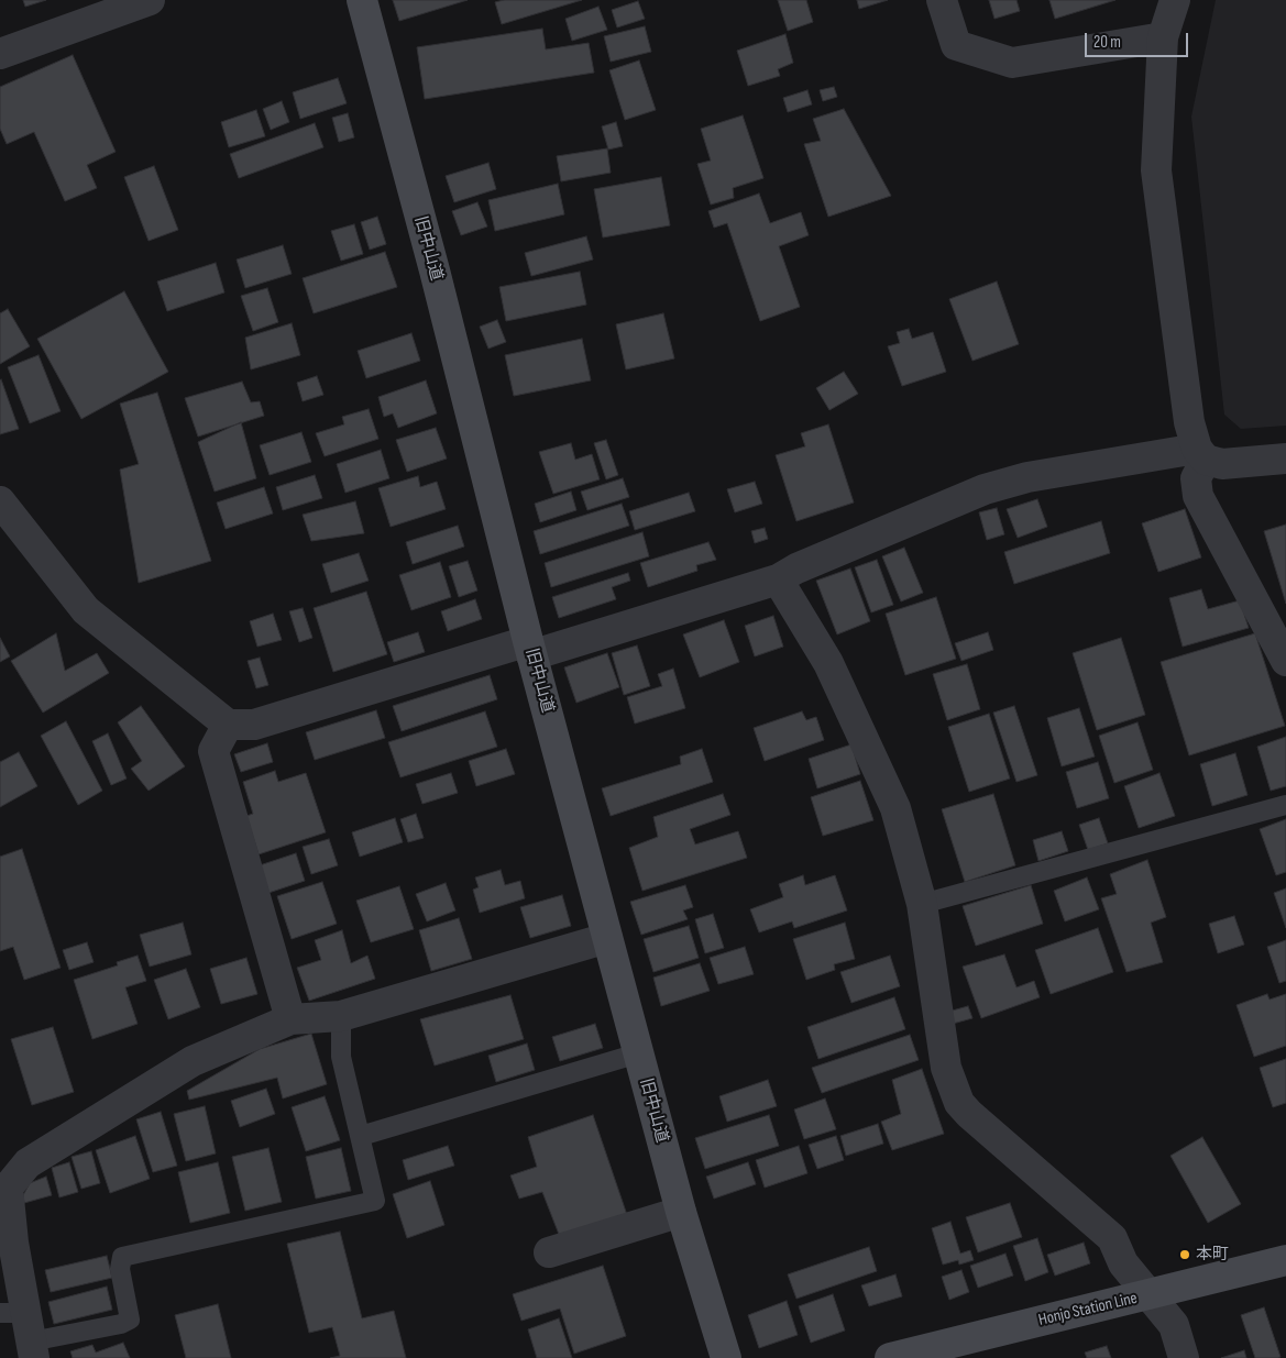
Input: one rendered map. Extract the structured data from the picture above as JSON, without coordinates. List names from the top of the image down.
{
  "streets": {
    "main road": ["旧中山道", "Honjo Station Line"]
  },
  "places": ["本町"],
  "scale_bar": "20 m"
}
